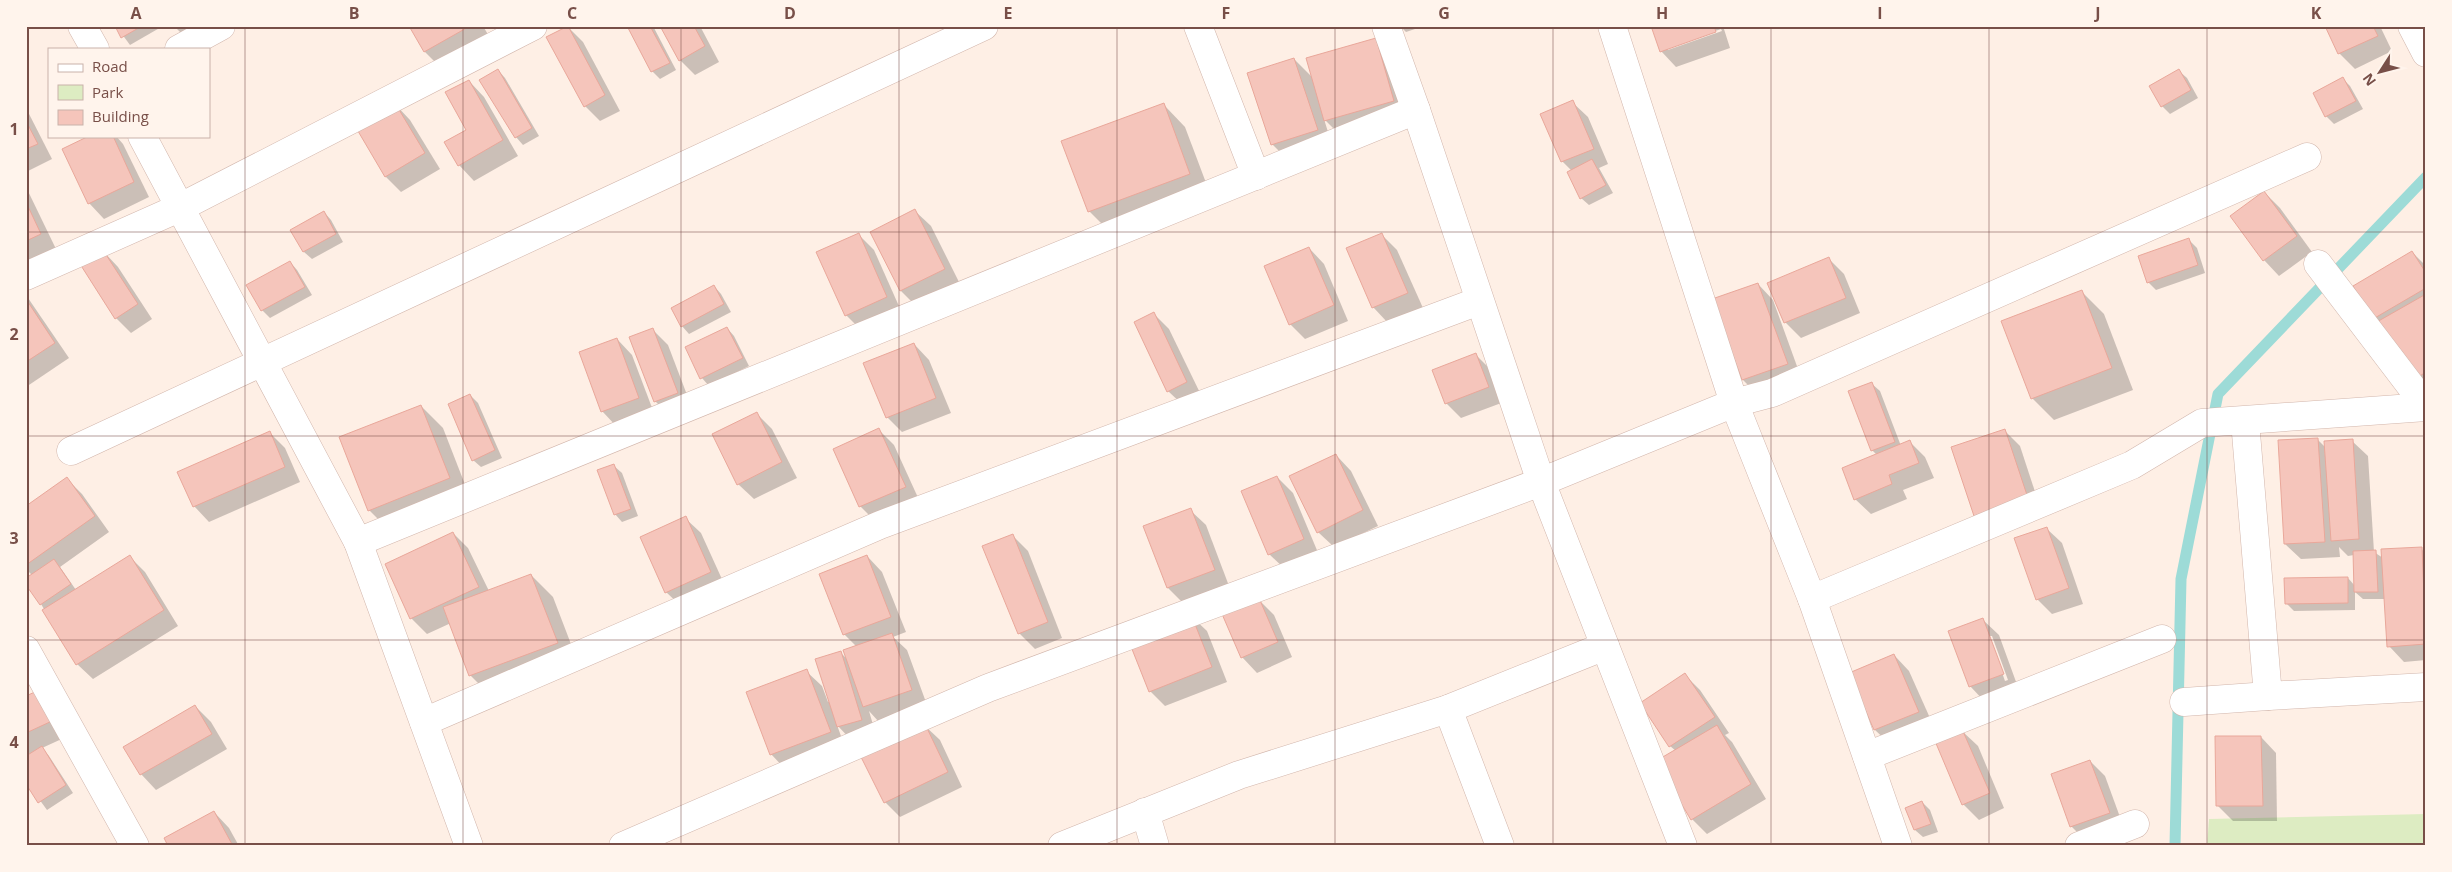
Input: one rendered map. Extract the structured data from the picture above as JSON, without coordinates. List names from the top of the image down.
{
  "legend": ["Road", "Park", "Building"],
  "north": "bottom left",
  "grid": {
    "columns": [
      "A",
      "B",
      "C",
      "D",
      "E",
      "F",
      "G",
      "H",
      "I",
      "J",
      "K"
    ],
    "rows": [
      "1",
      "2",
      "3",
      "4"
    ]
  }
}
